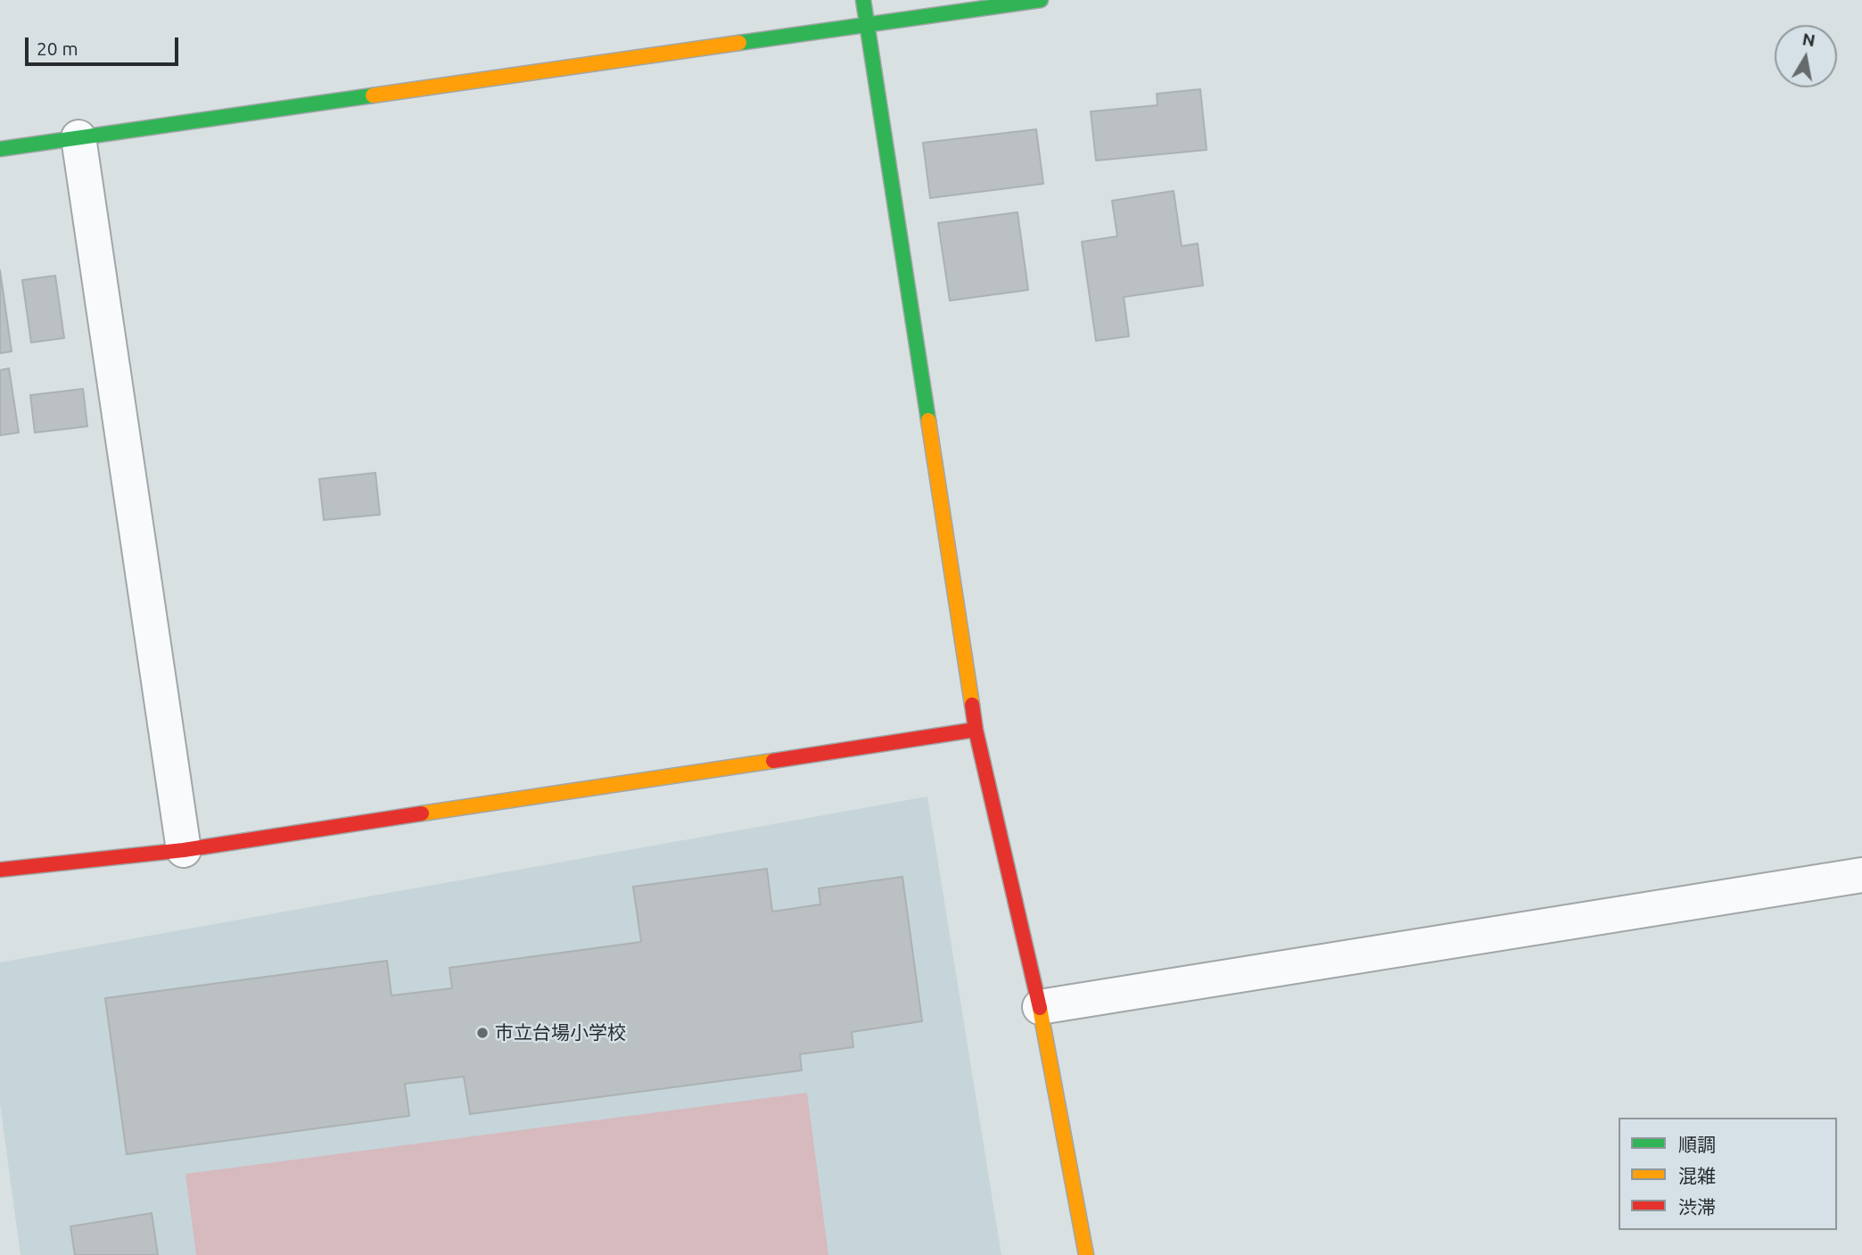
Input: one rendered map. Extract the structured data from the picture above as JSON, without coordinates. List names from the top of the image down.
{
  "places": ["市立台場小学校"],
  "legend": ["順調", "混雑", "渋滞"],
  "scale_bar": "20 m",
  "north": "top"
}
